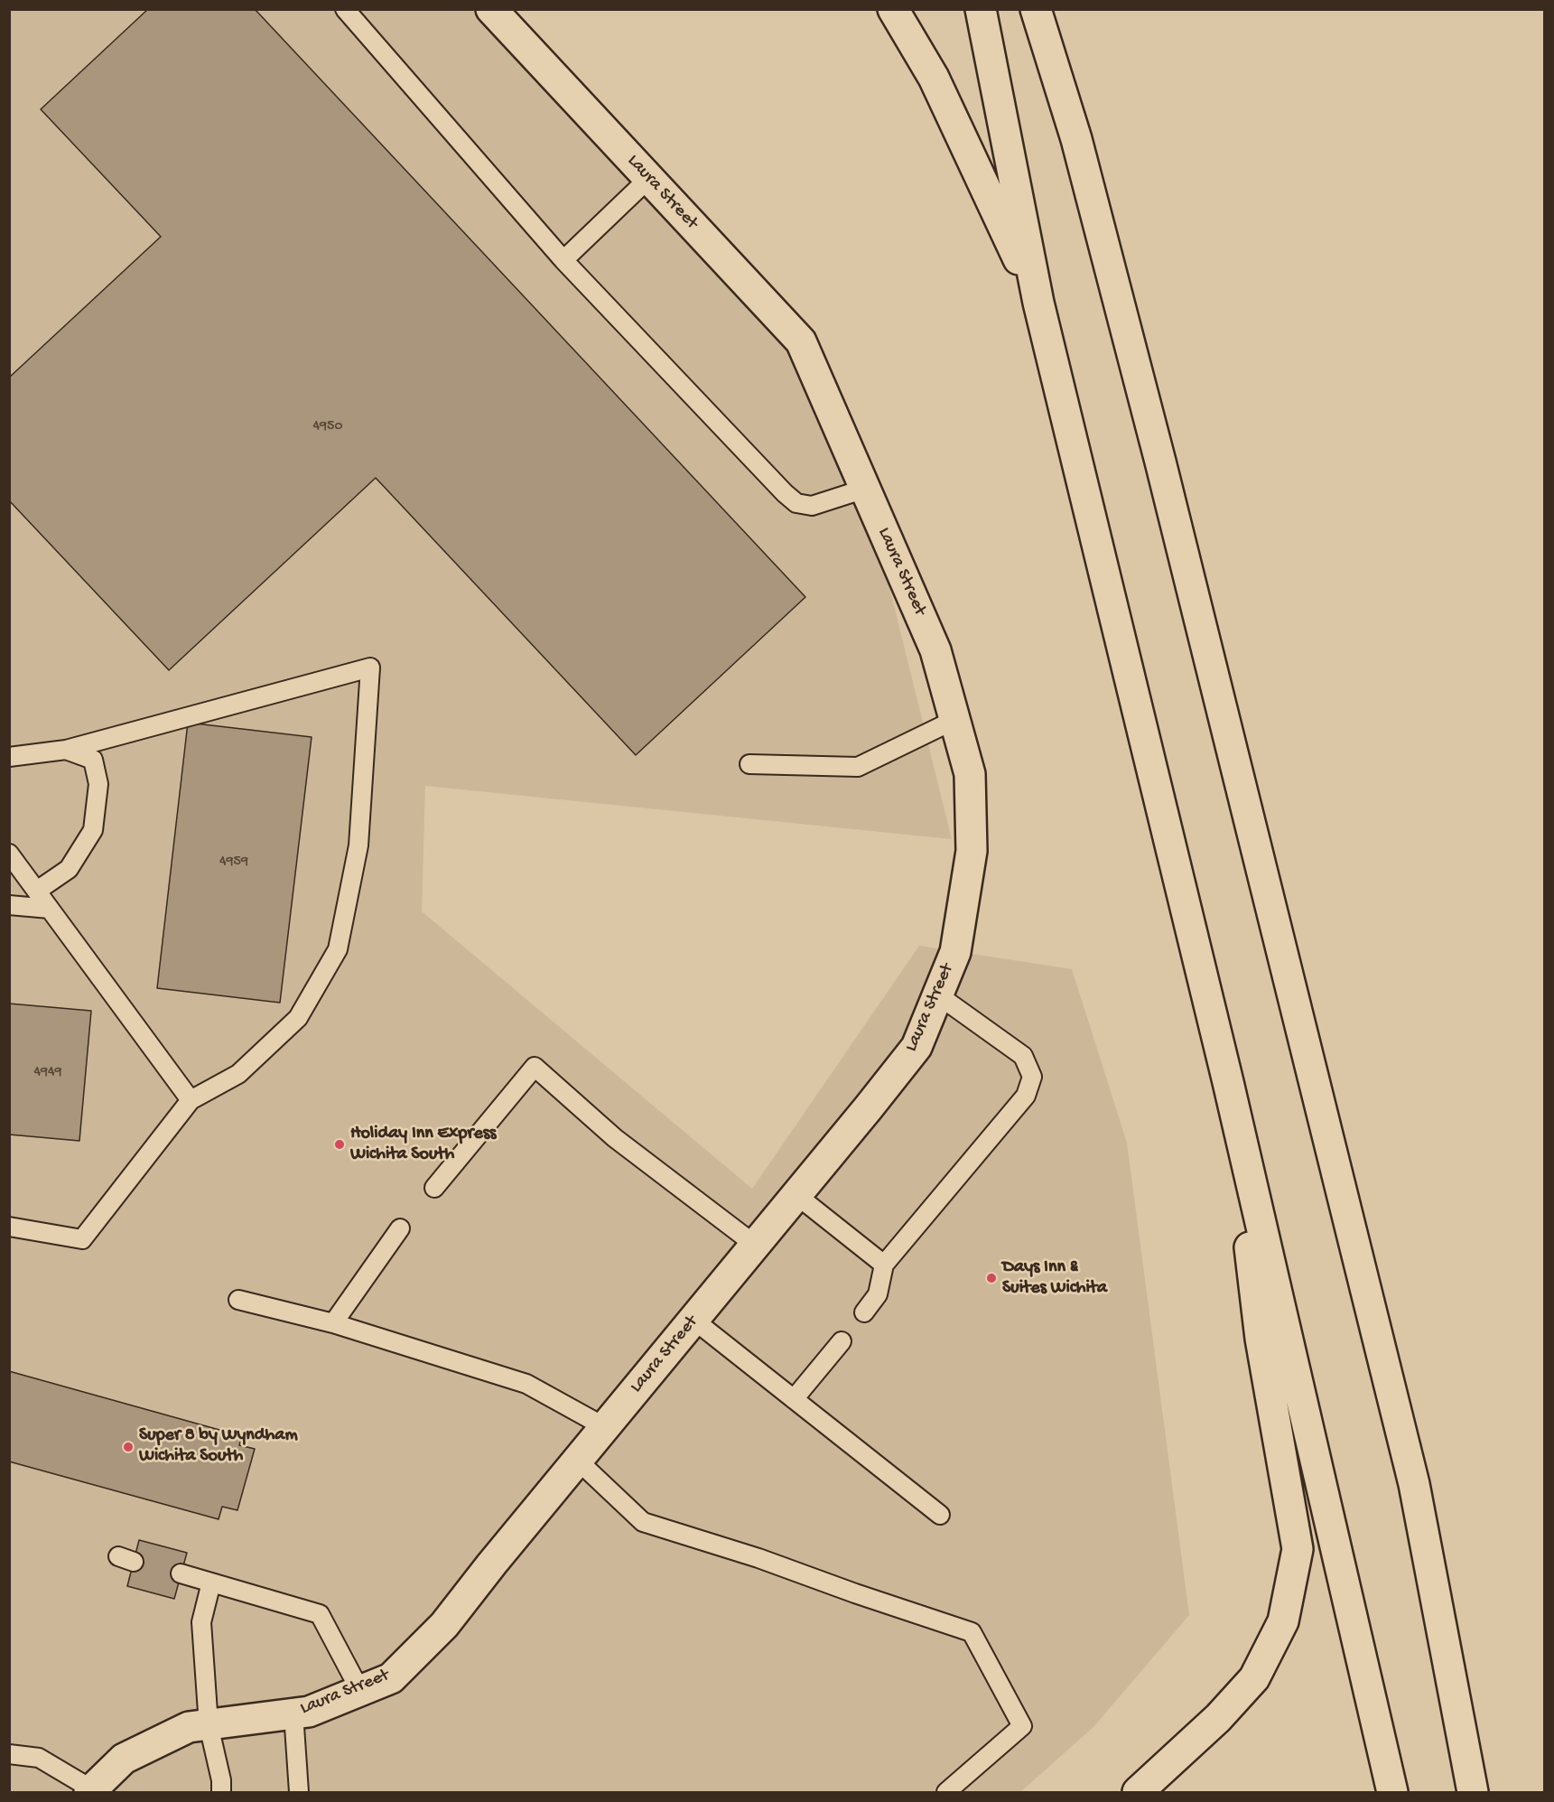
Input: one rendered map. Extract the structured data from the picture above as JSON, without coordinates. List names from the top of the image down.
{
  "streets": {
    "main road": ["Laura Street"]
  },
  "places": ["Holiday Inn Express Wichita South", "Days Inn & Suites Wichita", "Super 8 by Wyndham Wichita South"],
  "house_numbers": ["4950", "4959", "4949"]
}
